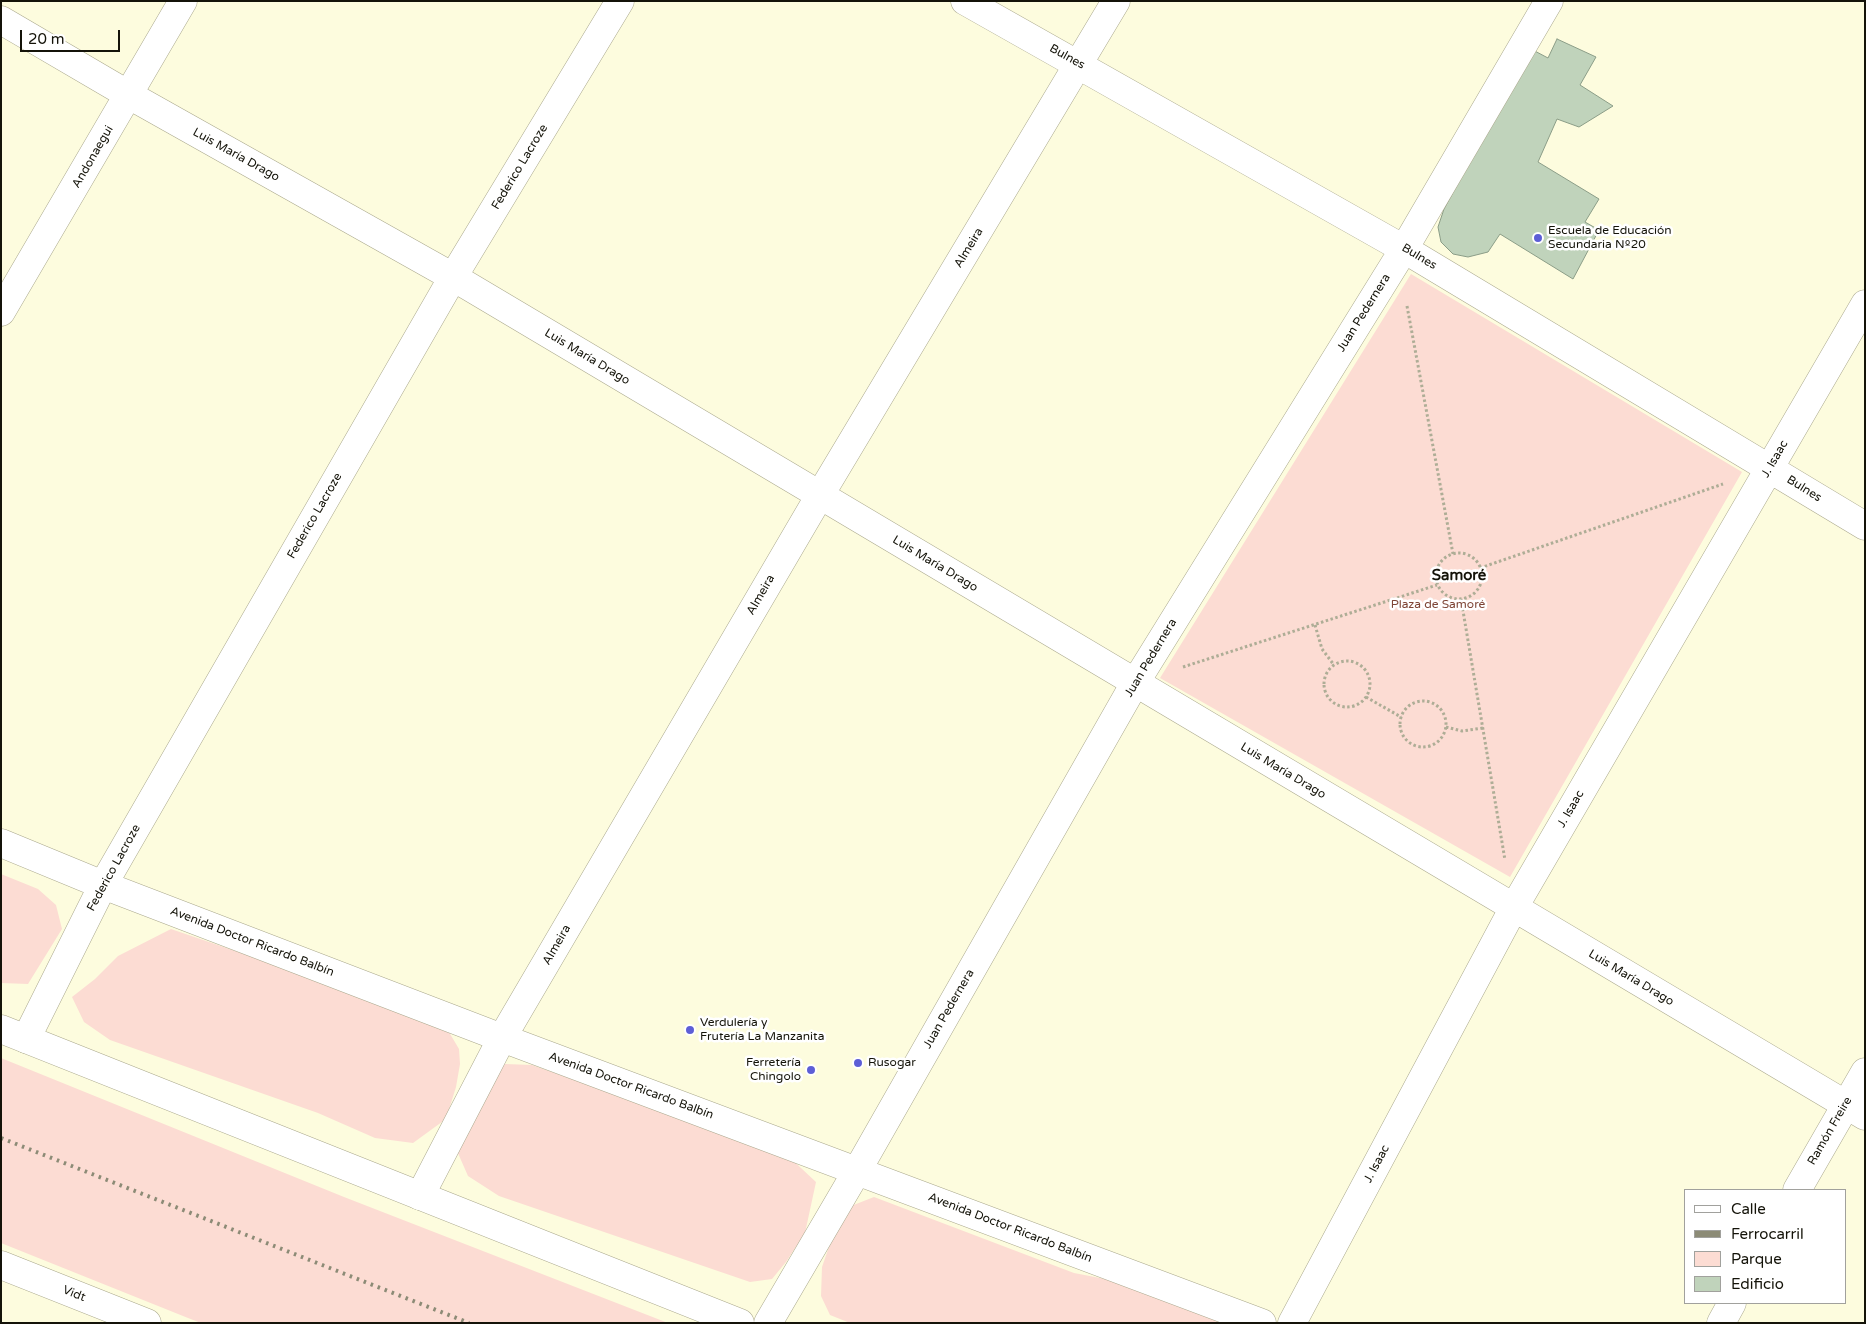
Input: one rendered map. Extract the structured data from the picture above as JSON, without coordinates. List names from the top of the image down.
{
  "streets": {
    "street": [
      "Bulnes",
      "Luis María Drago",
      "Andonaegui",
      "Federico Lacroze",
      "Almeira",
      "Juan Pedernera",
      "J. Isaac",
      "Avenida Doctor Ricardo Balbín",
      "Ramón Freire",
      "Vidt"
    ]
  },
  "crossings": [
    ["Bulnes", "Almeira"],
    ["Bulnes", "Juan Pedernera"],
    ["Bulnes", "J. Isaac"],
    ["Luis María Drago", "Andonaegui"],
    ["Luis María Drago", "Federico Lacroze"],
    ["Luis María Drago", "Almeira"],
    ["Luis María Drago", "Juan Pedernera"],
    ["Luis María Drago", "J. Isaac"],
    ["Luis María Drago", "Ramón Freire"],
    ["Federico Lacroze", "Avenida Doctor Ricardo Balbín"],
    ["Almeira", "Avenida Doctor Ricardo Balbín"],
    ["Juan Pedernera", "Avenida Doctor Ricardo Balbín"]
  ],
  "districts": ["Samoré"],
  "parks": ["Plaza de Samoré"],
  "places": [
    "Escuela de Educación Secundaria Nº20",
    "Verdulería y Frutería La Manzanita",
    "Rusogar",
    "Ferretería Chingolo"
  ],
  "legend": [
    "Calle",
    "Ferrocarril",
    "Parque",
    "Edificio"
  ],
  "scale_bar": "20 m"
}
